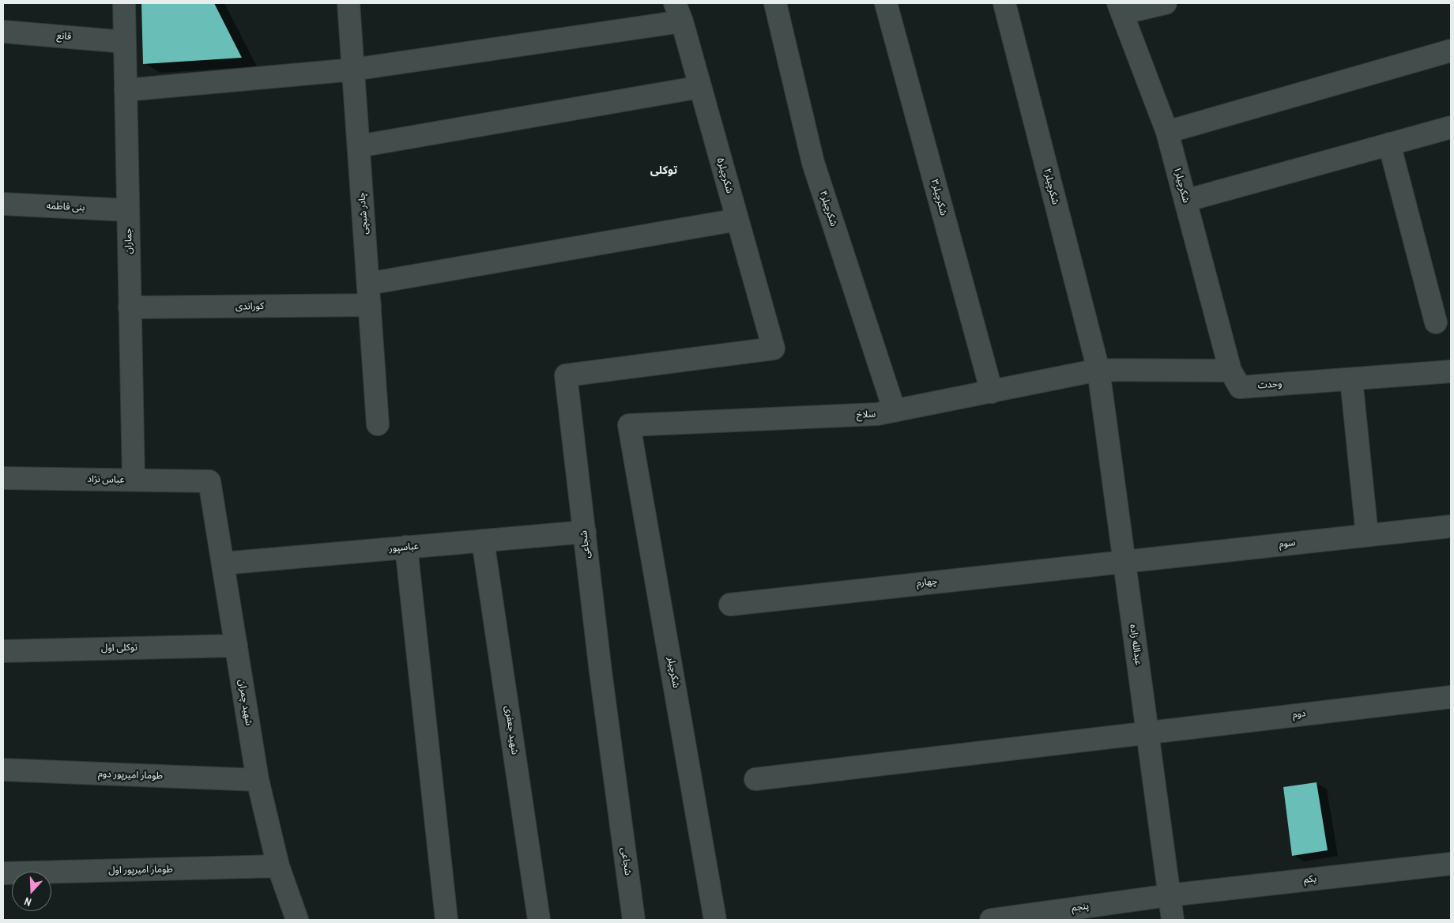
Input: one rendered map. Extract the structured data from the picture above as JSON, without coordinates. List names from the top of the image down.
{
  "streets": {
    "street": [
      "قانع",
      "شکرچیلر۵",
      "شکرچیلر۱",
      "شکرچیلر۲",
      "شکرچیلر۳",
      "بنی فاطمه",
      "شکرچیلر۴",
      "چادر شبچی",
      "جماران",
      "کوراندی",
      "وحدت",
      "سلاخ",
      "عباس نژاد",
      "سوم",
      "شجاعی",
      "عباسپور",
      "چهارم",
      "عبدالله زاده",
      "توکلی اول",
      "شکرچیلر",
      "شهید چمران",
      "دوم",
      "شهید جعفری",
      "طومار امیرپور دوم",
      "طومار امیرپور اول",
      "یکم",
      "پنجم"
    ]
  },
  "crossings": [
    ["قانع", "جماران"],
    ["شکرچیلر۵", "شجاعی"],
    ["شکرچیلر۱", "وحدت"],
    ["شکرچیلر۲", "سلاخ"],
    ["شکرچیلر۲", "عبدالله زاده"],
    ["شکرچیلر۳", "سلاخ"],
    ["بنی فاطمه", "جماران"],
    ["شکرچیلر۴", "سلاخ"],
    ["چادر شبچی", "کوراندی"],
    ["جماران", "کوراندی"],
    ["جماران", "عباس نژاد"],
    ["سلاخ", "عبدالله زاده"],
    ["سلاخ", "شکرچیلر"],
    ["عباس نژاد", "شهید چمران"],
    ["سوم", "چهارم"],
    ["سوم", "عبدالله زاده"],
    ["شجاعی", "عباسپور"],
    ["عباسپور", "شهید چمران"],
    ["عباسپور", "شهید جعفری"],
    ["چهارم", "عبدالله زاده"],
    ["عبدالله زاده", "دوم"],
    ["عبدالله زاده", "یکم"],
    ["عبدالله زاده", "پنجم"],
    ["توکلی اول", "شهید چمران"],
    ["شهید چمران", "طومار امیرپور دوم"],
    ["شهید چمران", "طومار امیرپور اول"],
    ["یکم", "پنجم"]
  ],
  "districts": ["توکلی"],
  "north": "bottom"
}
